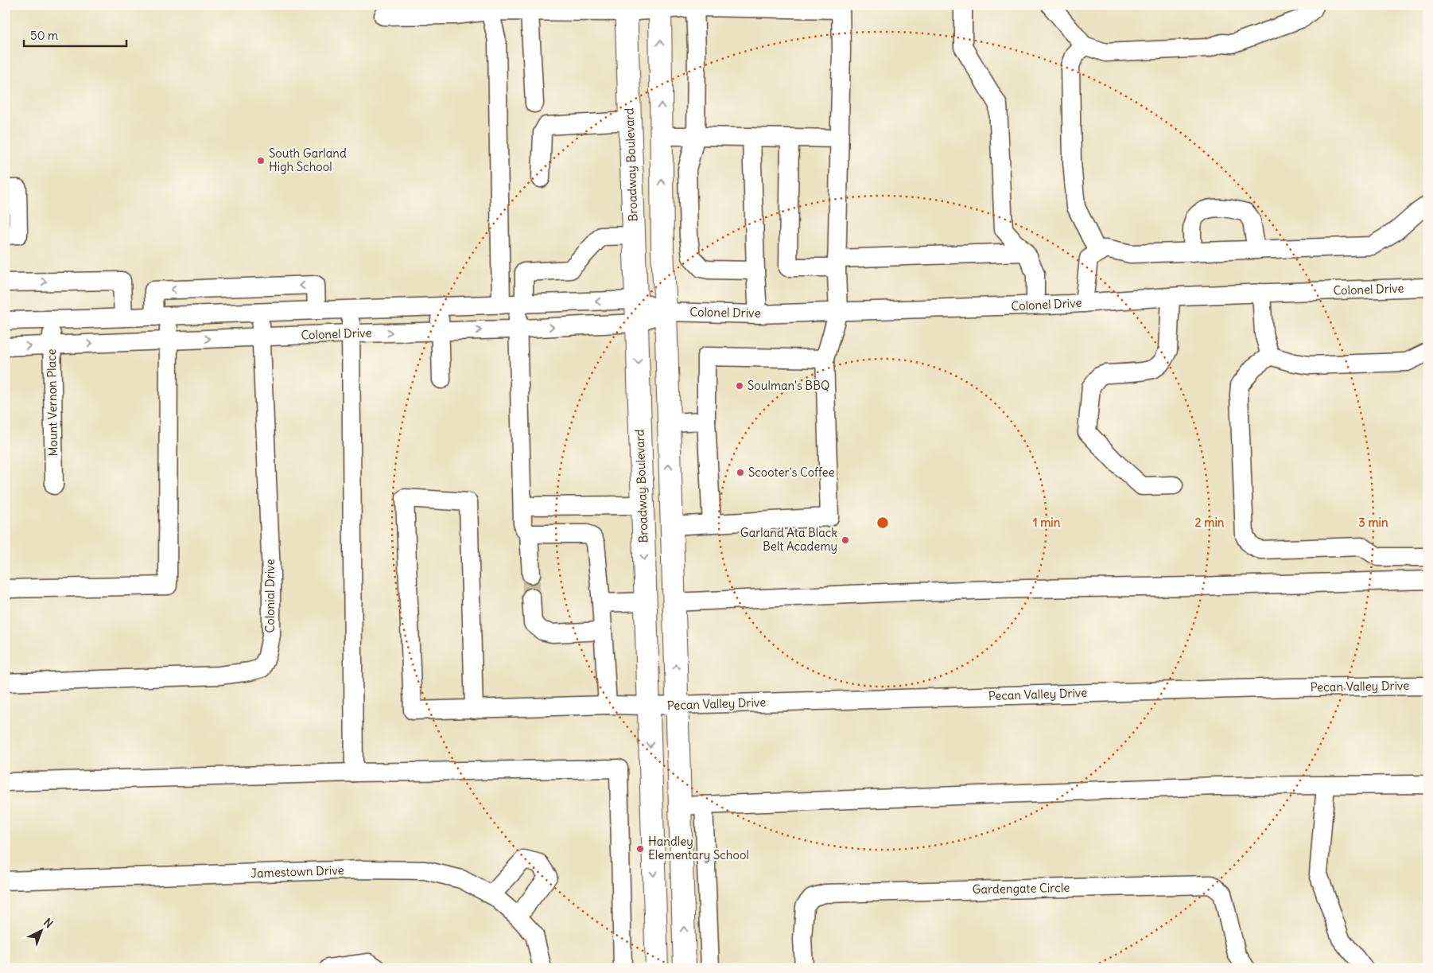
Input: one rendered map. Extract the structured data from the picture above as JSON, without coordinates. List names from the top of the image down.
{
  "streets": {
    "main road": ["Broadway Boulevard"],
    "street": [
      "Colonel Drive",
      "Mount Vernon Place",
      "Colonial Drive",
      "Pecan Valley Drive",
      "Jamestown Drive",
      "Gardengate Circle"
    ]
  },
  "crossings": [
    ["Broadway Boulevard", "Colonel Drive"],
    ["Broadway Boulevard", "Pecan Valley Drive"],
    ["Colonel Drive", "Mount Vernon Place"],
    ["Colonel Drive", "Colonial Drive"]
  ],
  "places": [
    "South Garland High School",
    "Soulman's BBQ",
    "Scooter's Coffee",
    "Garland Ata Black Belt Academy",
    "Handley Elementary School"
  ],
  "scale_bar": "50 m",
  "north": "top right",
  "rings": ["1 min", "2 min", "3 min"]
}
